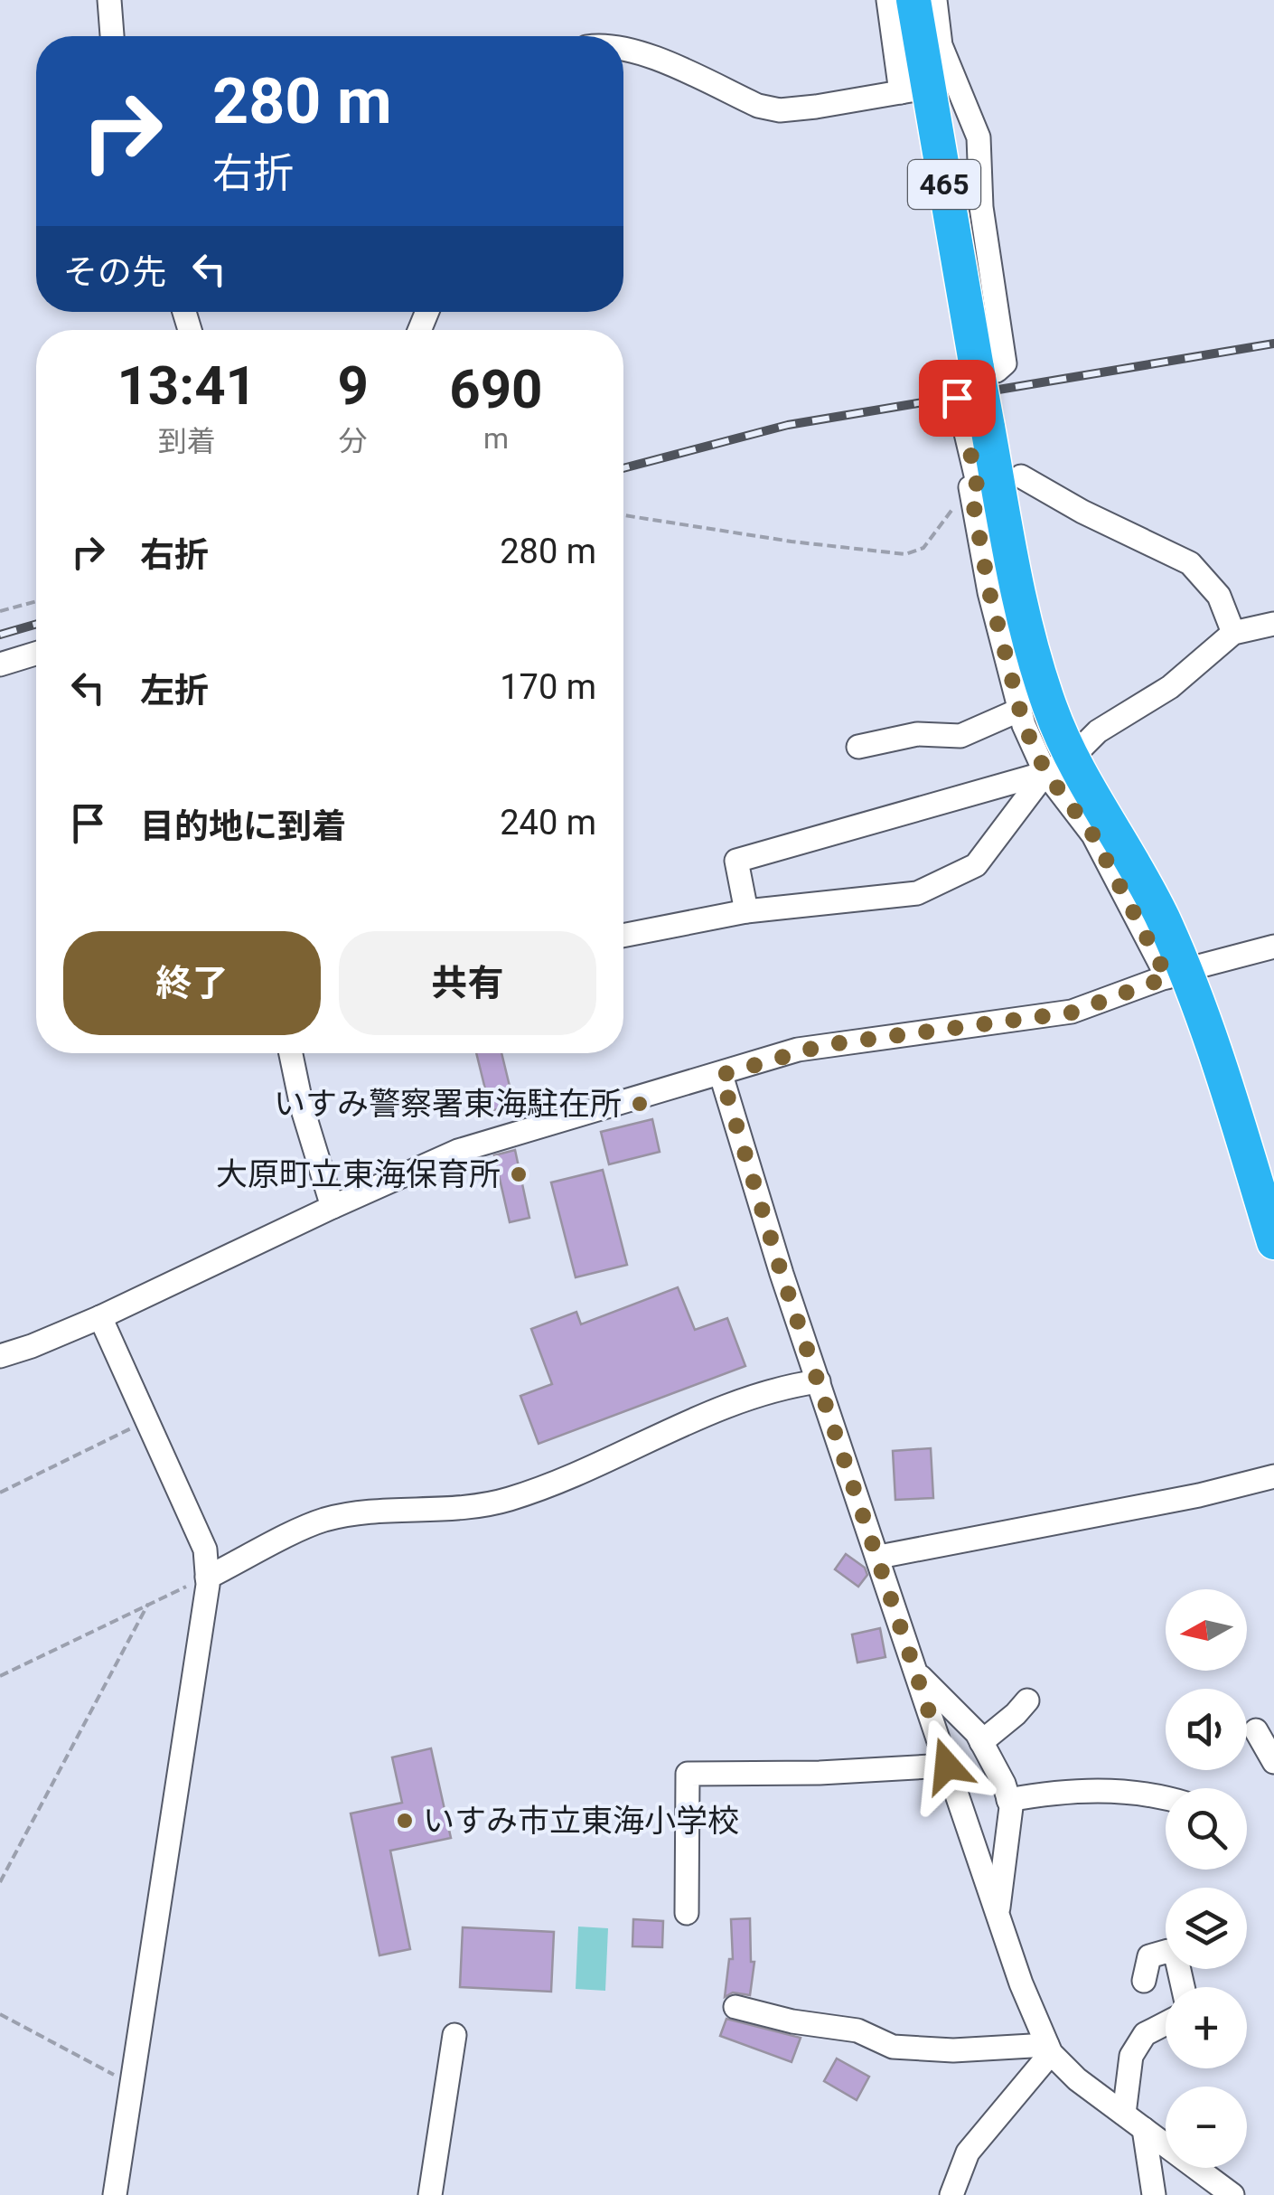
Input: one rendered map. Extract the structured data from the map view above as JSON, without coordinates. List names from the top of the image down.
{
  "streets": {
    "highway": ["465"]
  },
  "places": ["いすみ警察署東海駐在所", "大原町立東海保育所", "いすみ市立東海小学校"],
  "north": "left",
  "page": {
    "turn": ["280 m", "右折"],
    "then": "その先",
    "eta": [
      "13:41",
      "到着",
      "9",
      "分",
      "690",
      "m"
    ],
    "list": [
      {
        "name": "右折",
        "value": "280 m"
      },
      {
        "name": "左折",
        "value": "170 m"
      },
      {
        "name": "目的地に到着",
        "value": "240 m"
      }
    ],
    "buttons": ["終了", "共有"],
    "map_buttons": ["+", "−"]
  }
}
